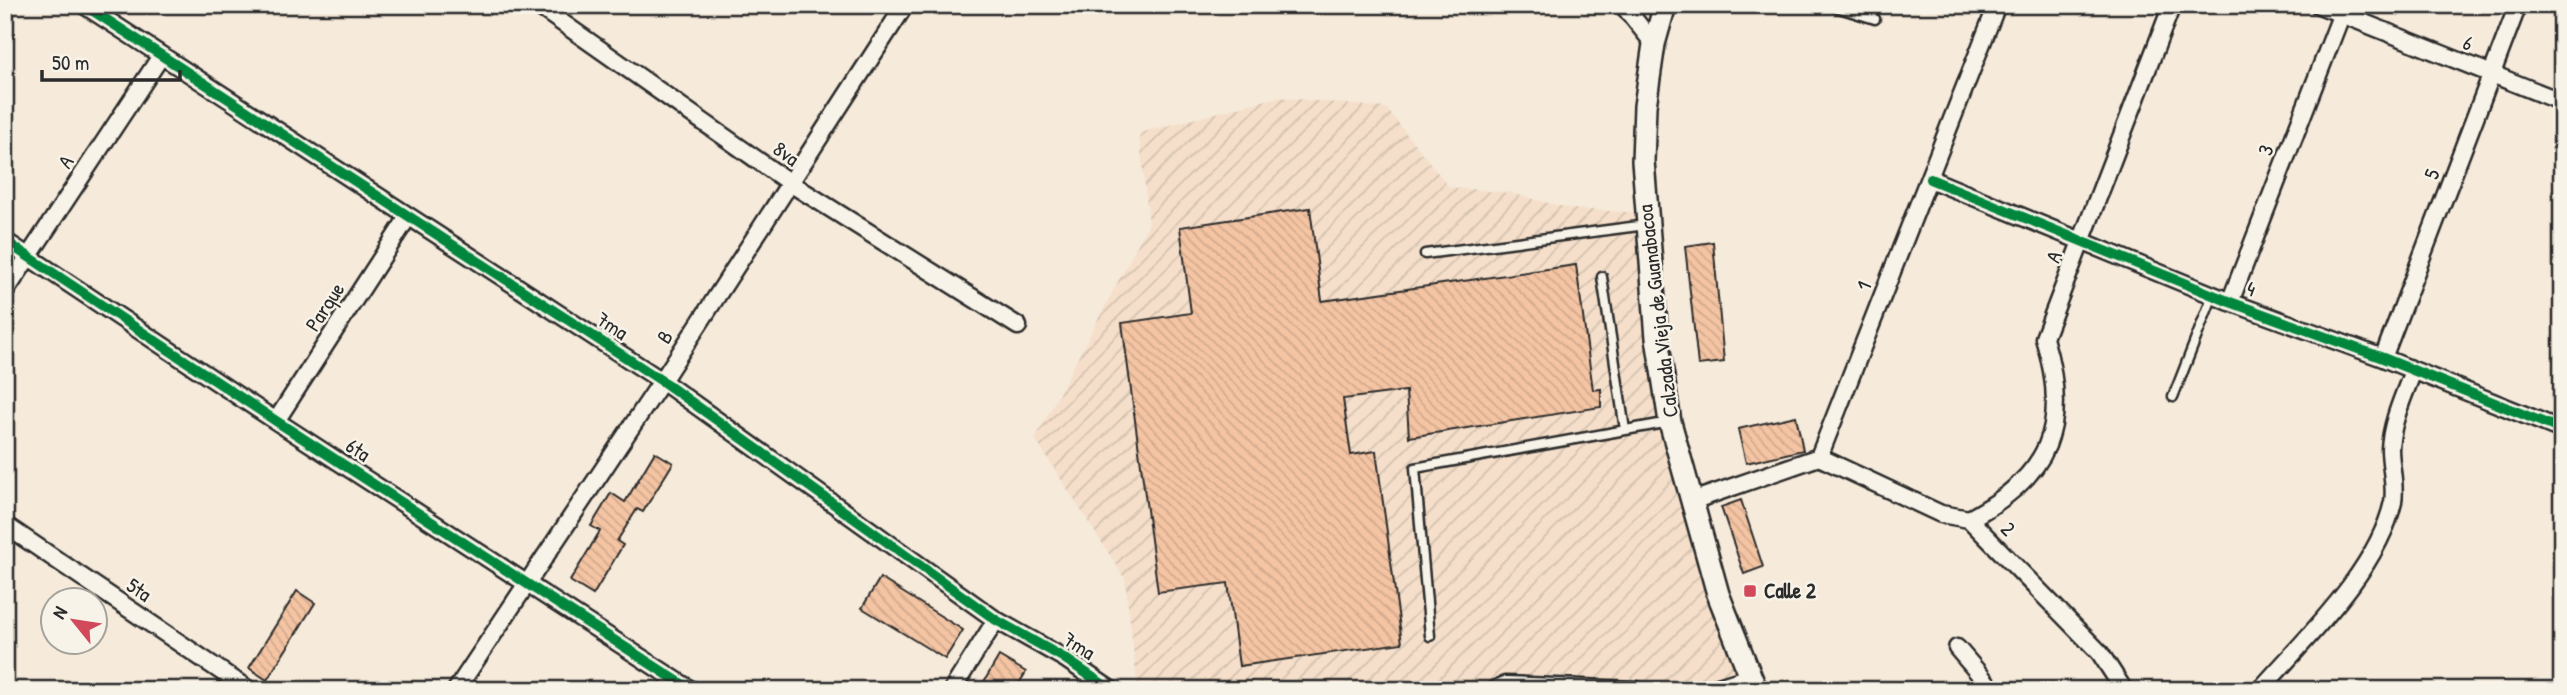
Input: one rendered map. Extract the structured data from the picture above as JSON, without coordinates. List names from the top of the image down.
{
  "streets": {
    "main road": ["Calzada Vieja de Guanabacoa"],
    "street": [
      "6",
      "3",
      "8va",
      "A",
      "5",
      "1",
      "4",
      "Parque",
      "7ma",
      "B",
      "6ta",
      "2",
      "5ta"
    ]
  },
  "crossings": [
    ["6", "3"],
    ["6", "5"],
    ["3", "4"],
    ["8va", "B"],
    ["A", "4"],
    ["A", "7ma"],
    ["A", "6ta"],
    ["A", "2"],
    ["5", "4"],
    ["1", "4"],
    ["1", "2"],
    ["Parque", "7ma"],
    ["Parque", "6ta"],
    ["7ma", "B"],
    ["B", "6ta"]
  ],
  "places": {
    "transit": ["Calle 2"]
  },
  "scale_bar": "50 m",
  "north": "top left"
}
